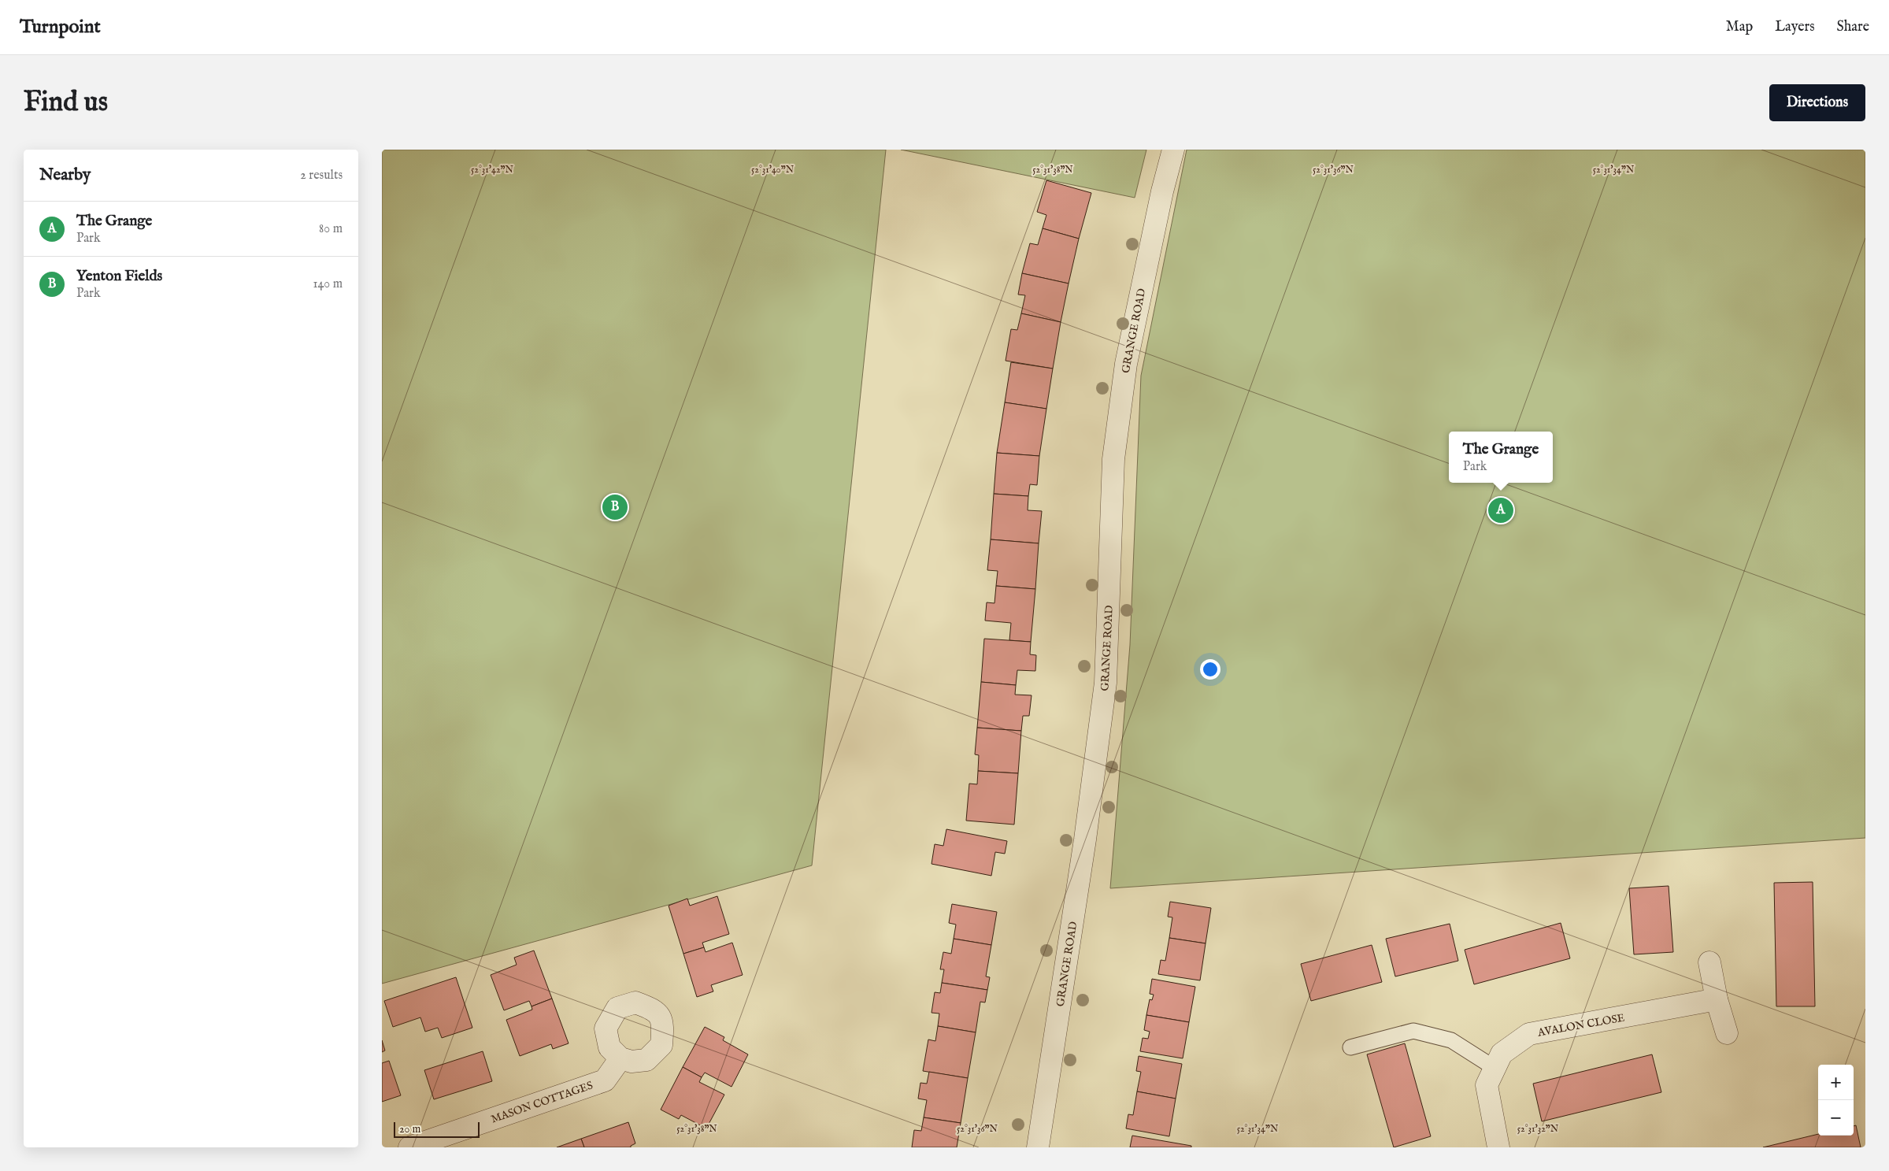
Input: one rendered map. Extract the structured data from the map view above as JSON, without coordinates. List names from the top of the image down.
{
  "streets": {
    "street": ["GRANGE ROAD", "AVALON CLOSE", "MASON COTTAGES"]
  },
  "scale_bar": "20 m",
  "page": {
    "header": "Turnpoint",
    "nav": ["Map", "Layers", "Share"],
    "buttons": "Directions",
    "title": "Find us",
    "heading": ["Nearby", "2 results"],
    "list": [
      {
        "mark": "A",
        "name": "The Grange",
        "note": "Park",
        "value": "80 m"
      },
      {
        "mark": "B",
        "name": "Yenton Fields",
        "note": "Park",
        "value": "140 m"
      }
    ],
    "popup": ["The Grange", "Park"],
    "pins": ["B", "A"],
    "map_buttons": ["+", "−"],
    "scale": "20 m"
  },
  "coordinates": [
    "52°31'42\"N",
    "52°31'40\"N",
    "52°31'38\"N",
    "52°31'36\"N",
    "52°31'34\"N",
    "52°31'32\"N"
  ]
}
